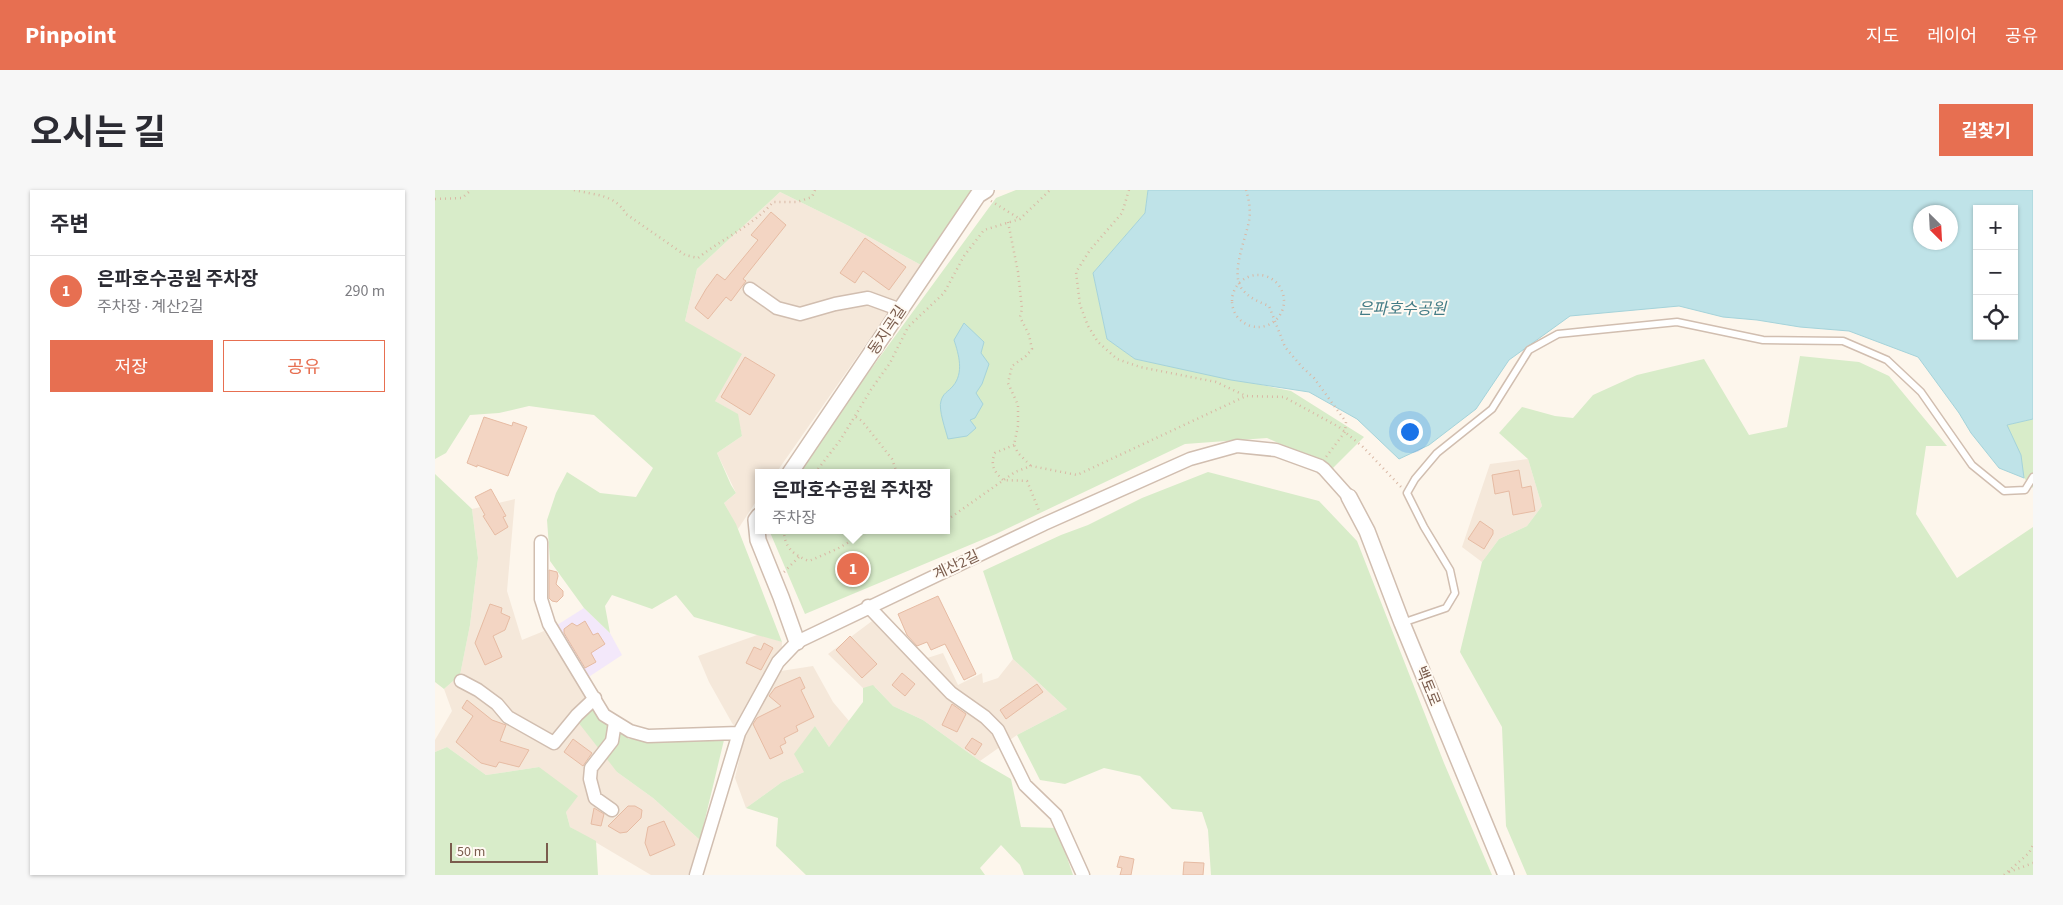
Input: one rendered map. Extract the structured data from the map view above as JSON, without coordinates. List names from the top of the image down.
{
  "streets": {
    "street": ["동지곡길", "계산2길", "백토로"]
  },
  "crossings": [
    ["계산2길", "백토로"]
  ],
  "water": ["은파호수공원"],
  "scale_bar": "50 m",
  "north": "bottom right",
  "page": {
    "header": "Pinpoint",
    "nav": ["지도", "레이어", "공유"],
    "title": "오시는 길",
    "buttons": [
      "길찾기",
      ["저장", "공유"]
    ],
    "heading": "주변",
    "map_buttons": ["+", "−"],
    "list": [
      {
        "mark": "1",
        "name": "은파호수공원 주차장",
        "note": "주차장 · 계산2길",
        "value": "290 m"
      }
    ],
    "popup": ["은파호수공원 주차장", "주차장"],
    "pins": "1",
    "scale": "50 m"
  }
}
